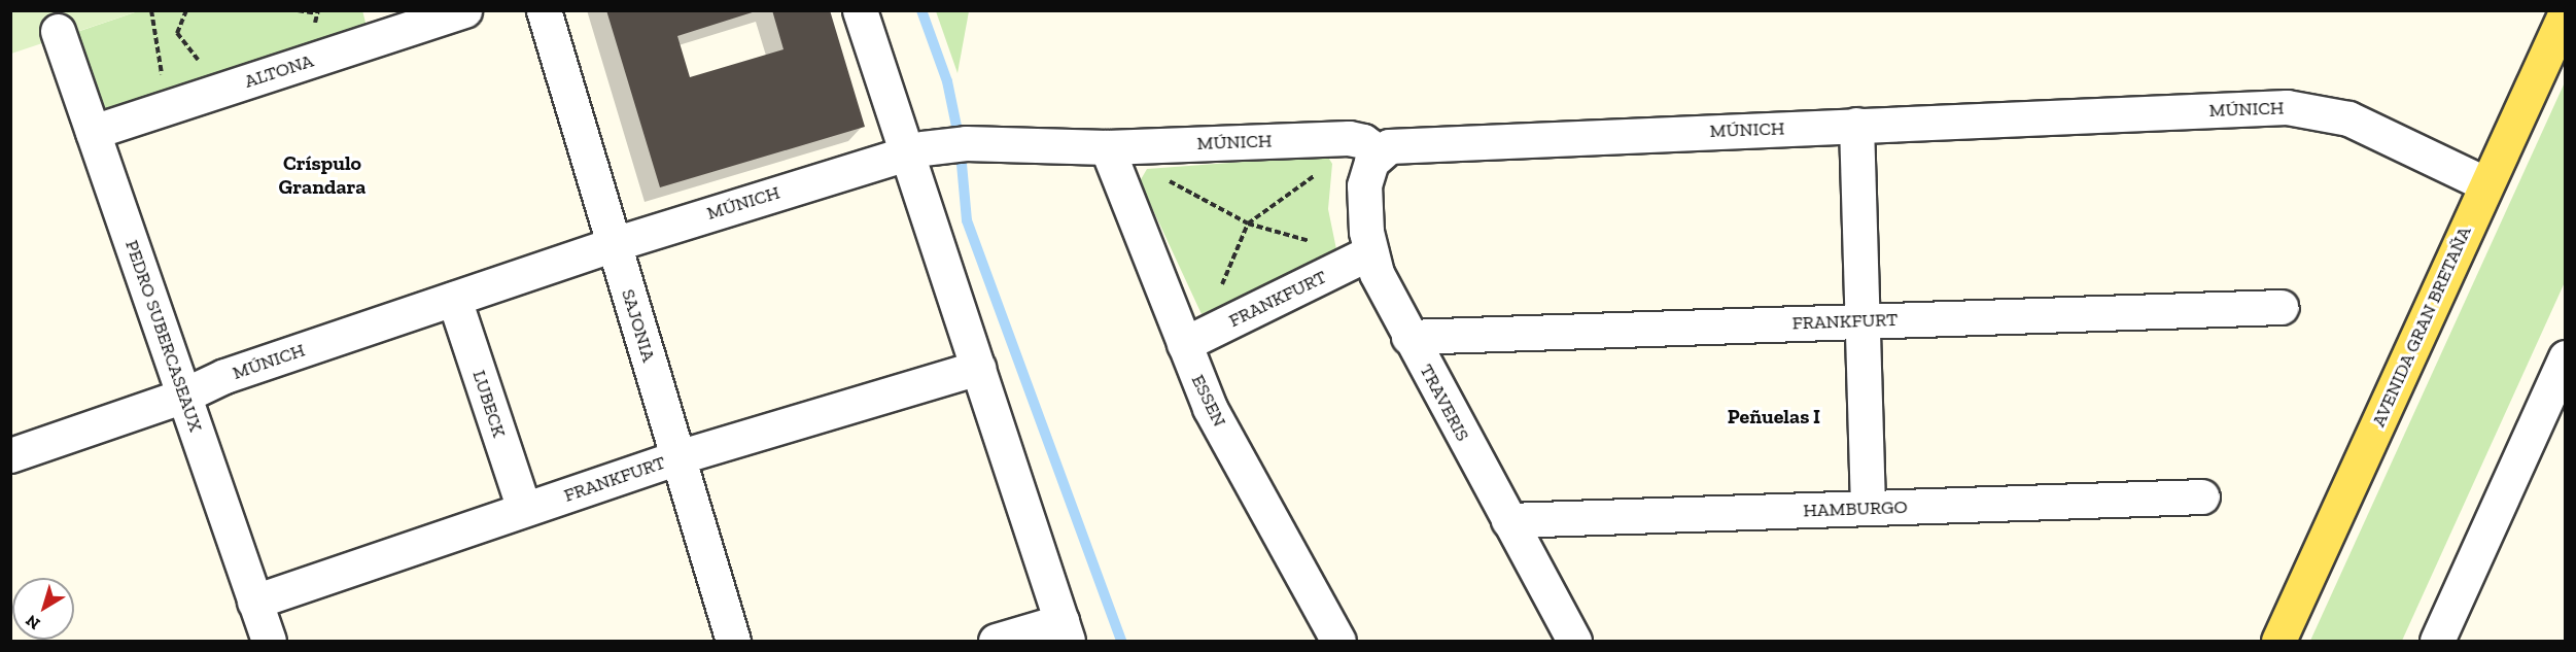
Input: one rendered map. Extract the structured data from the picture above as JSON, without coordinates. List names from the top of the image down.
{
  "streets": {
    "main road": ["AVENIDA GRAN BRETAÑA"],
    "street": [
      "ALTONA",
      "MÚNICH",
      "FRANKFURT",
      "SAJONIA",
      "PEDRO SUBERCASEAUX",
      "ESSEN",
      "TRAVERIS",
      "LUBECK",
      "HAMBURGO"
    ]
  },
  "crossings": [
    ["ALTONA", "PEDRO SUBERCASEAUX"],
    ["MÚNICH", "SAJONIA"],
    ["MÚNICH", "AVENIDA GRAN BRETAÑA"],
    ["MÚNICH", "PEDRO SUBERCASEAUX"],
    ["MÚNICH", "ESSEN"],
    ["MÚNICH", "TRAVERIS"],
    ["MÚNICH", "LUBECK"],
    ["FRANKFURT", "SAJONIA"],
    ["FRANKFURT", "PEDRO SUBERCASEAUX"],
    ["FRANKFURT", "ESSEN"],
    ["FRANKFURT", "TRAVERIS"],
    ["FRANKFURT", "LUBECK"],
    ["TRAVERIS", "HAMBURGO"]
  ],
  "districts": ["Críspulo Grandara", "Peñuelas I"],
  "north": "bottom left"
}
